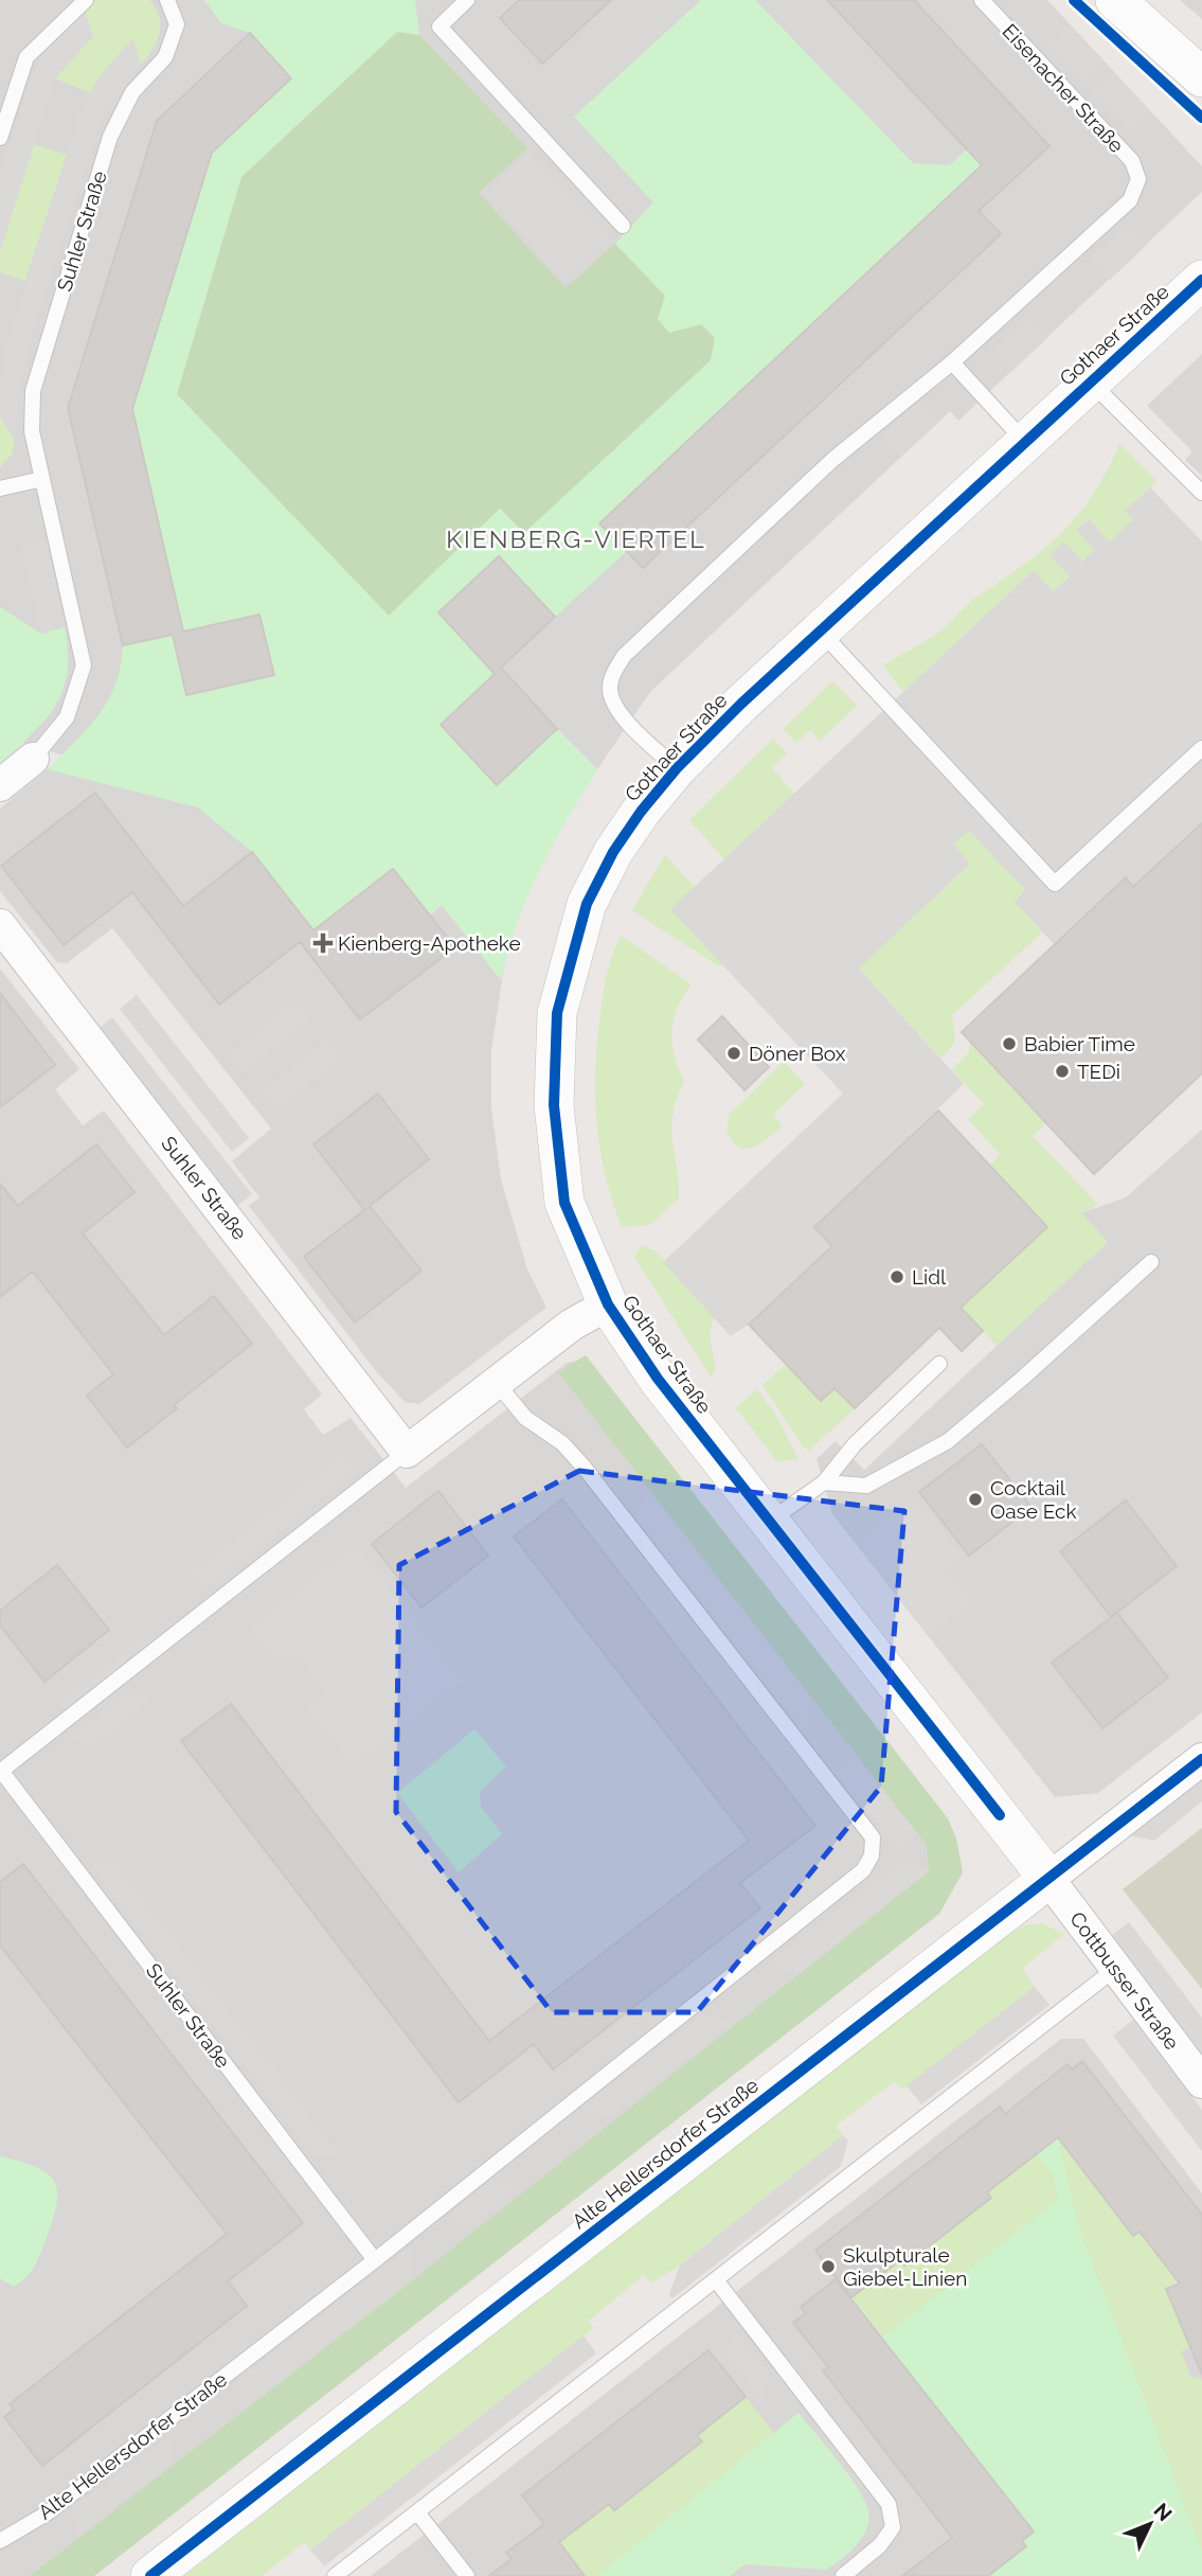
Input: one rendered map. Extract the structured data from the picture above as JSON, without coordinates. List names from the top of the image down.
{
  "streets": {
    "street": [
      "Suhler Straße",
      "Gothaer Straße",
      "Cottbusser Straße",
      "Alte Hellersdorfer Straße"
    ],
    "lane": ["Eisenacher Straße"]
  },
  "crossings": [
    ["Eisenacher Straße", "Gothaer Straße"],
    ["Suhler Straße", "Gothaer Straße"],
    ["Suhler Straße", "Alte Hellersdorfer Straße"],
    ["Gothaer Straße", "Cottbusser Straße"],
    ["Gothaer Straße", "Alte Hellersdorfer Straße"],
    ["Cottbusser Straße", "Alte Hellersdorfer Straße"]
  ],
  "districts": ["KIENBERG-VIERTEL"],
  "places": {
    "health": ["Kienberg-Apotheke"],
    "other": [
      "Babier Time",
      "Döner Box",
      "TEDi",
      "Lidl",
      "Cocktail Oase Eck",
      "Skulpturale Giebel-Linien"
    ]
  },
  "north": "top right"
}
